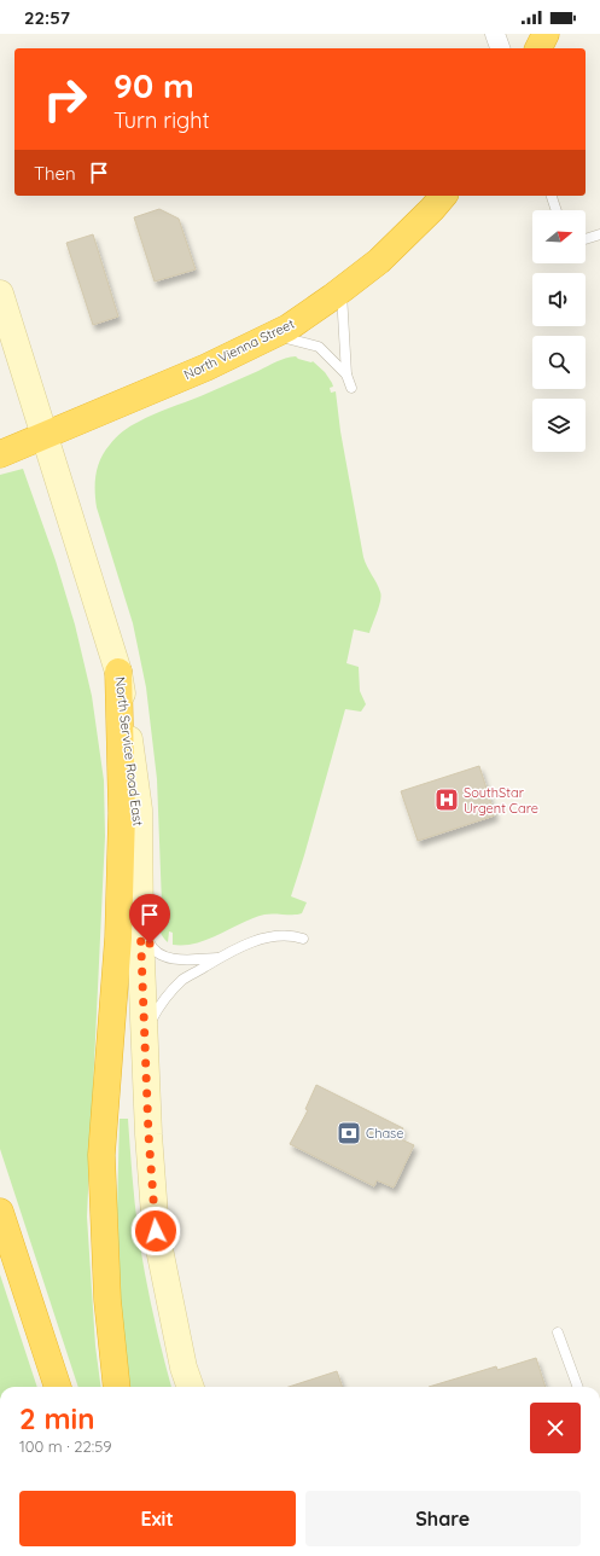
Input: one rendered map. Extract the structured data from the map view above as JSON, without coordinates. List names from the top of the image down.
{
  "streets": {
    "highway": ["North Vienna Street"],
    "main road": ["North Service Road East"]
  },
  "crossings": [
    ["North Vienna Street", "North Service Road East"]
  ],
  "places": {
    "hospital": ["SouthStar Urgent Care"],
    "bank": ["Chase"]
  },
  "north": "right",
  "page": {
    "status": "22:57",
    "turn": ["90 m", "Turn right"],
    "then": "Then",
    "heading": ["2 min", "100 m · 22:59"],
    "buttons": ["Exit", "Share"]
  }
}
